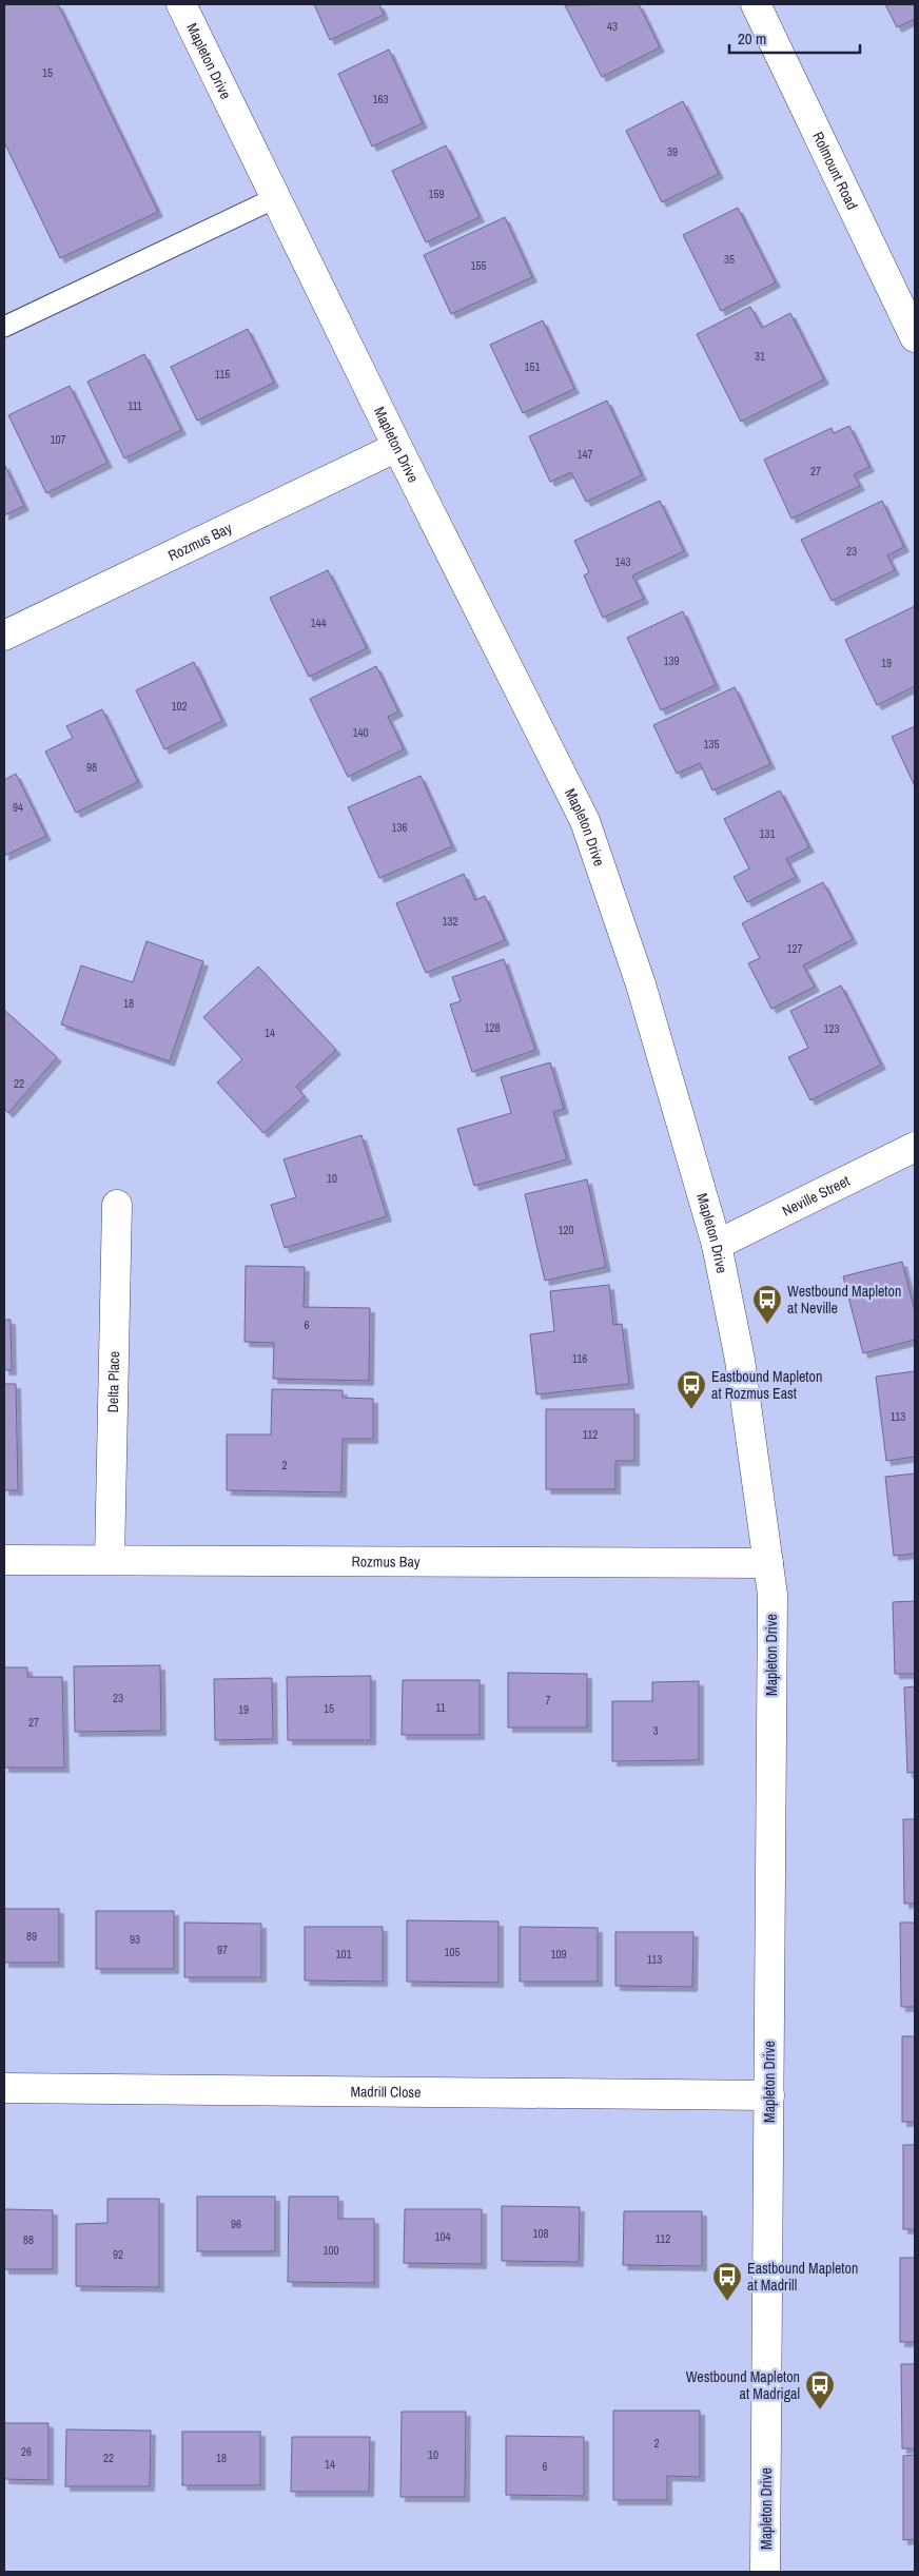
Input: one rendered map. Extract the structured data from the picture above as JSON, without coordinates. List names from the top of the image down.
{
  "streets": {
    "street": [
      "Mapleton Drive",
      "Rolmount Road",
      "Rozmus Bay",
      "Neville Street",
      "Delta Place",
      "Madrill Close"
    ]
  },
  "crossings": [
    ["Mapleton Drive", "Rozmus Bay"],
    ["Mapleton Drive", "Neville Street"],
    ["Mapleton Drive", "Madrill Close"],
    ["Rozmus Bay", "Delta Place"]
  ],
  "places": {
    "bus stop": [
      "Westbound Mapleton at Neville",
      "Eastbound Mapleton at Rozmus East",
      "Eastbound Mapleton at Madrill",
      "Westbound Mapleton at Madrigal"
    ]
  },
  "house_numbers": [
    "43",
    "15",
    "163",
    "39",
    "159",
    "35",
    "155",
    "31",
    "151",
    "115",
    "111",
    "107",
    "147",
    "27",
    "23",
    "143",
    "144",
    "139",
    "19",
    "102",
    "140",
    "135",
    "98",
    "94",
    "136",
    "131",
    "132",
    "127",
    "18",
    "128",
    "123",
    "14",
    "22",
    "10",
    "120",
    "6",
    "116",
    "113",
    "112",
    "2",
    "23",
    "7",
    "11",
    "15",
    "19",
    "27",
    "3",
    "89",
    "93",
    "97",
    "105",
    "101",
    "109",
    "113",
    "96",
    "108",
    "104",
    "112",
    "88",
    "100",
    "92",
    "2",
    "26",
    "10",
    "22",
    "18",
    "14",
    "6"
  ],
  "scale_bar": "20 m"
}
